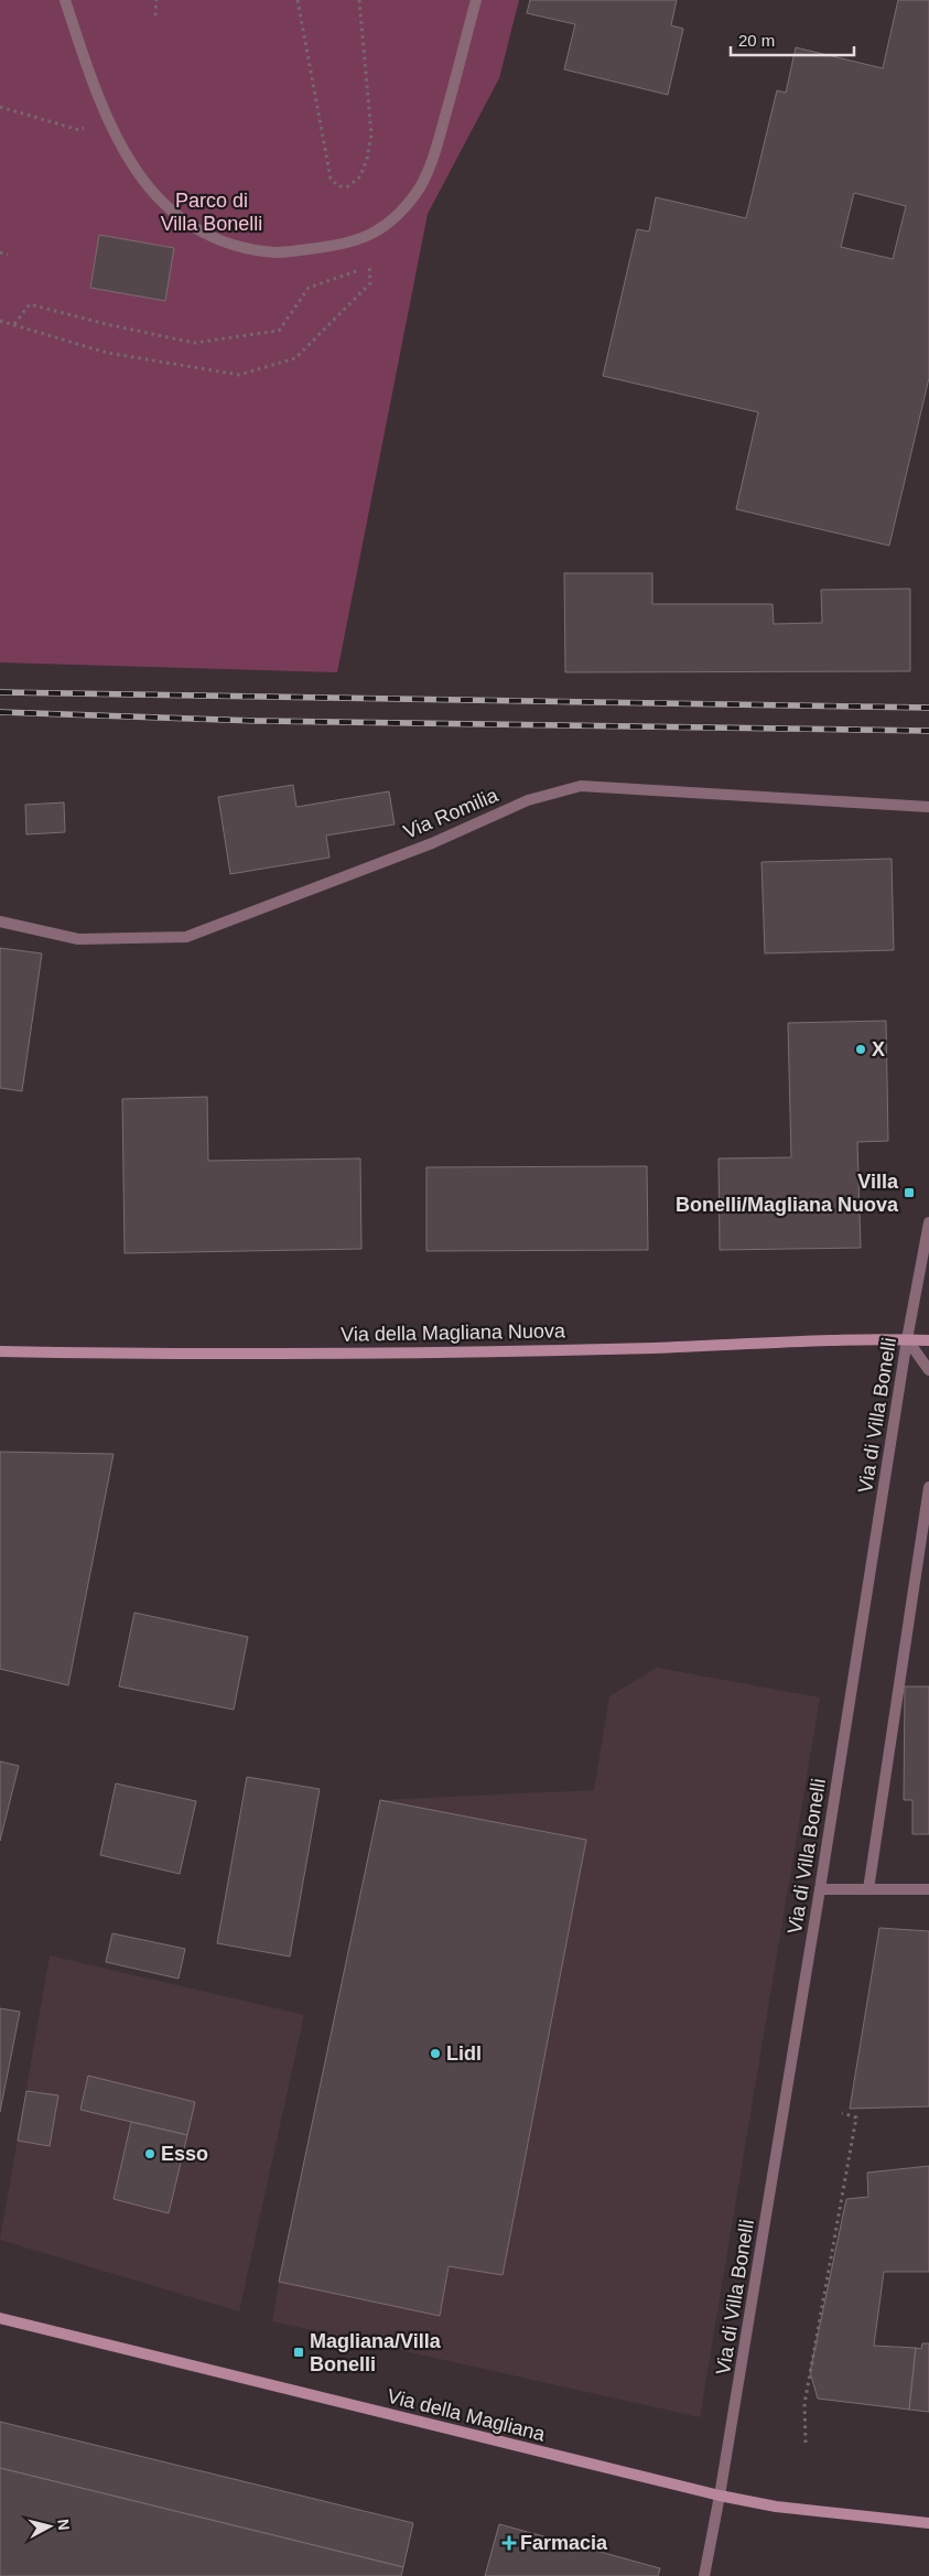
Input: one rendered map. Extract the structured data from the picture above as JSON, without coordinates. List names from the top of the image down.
{
  "streets": {
    "main road": ["Via della Magliana Nuova", "Via della Magliana"],
    "street": ["Via Romilia", "Via di Villa Bonelli"]
  },
  "crossings": [
    ["Via della Magliana Nuova", "Via di Villa Bonelli"],
    ["Via di Villa Bonelli", "Via della Magliana"]
  ],
  "parks": ["Parco di Villa Bonelli"],
  "places": {
    "other": ["X", "Lidl", "Esso"],
    "transit": ["Villa Bonelli/Magliana Nuova", "Magliana/Villa Bonelli"],
    "health": ["Farmacia"]
  },
  "scale_bar": "20 m",
  "north": "right"
}
